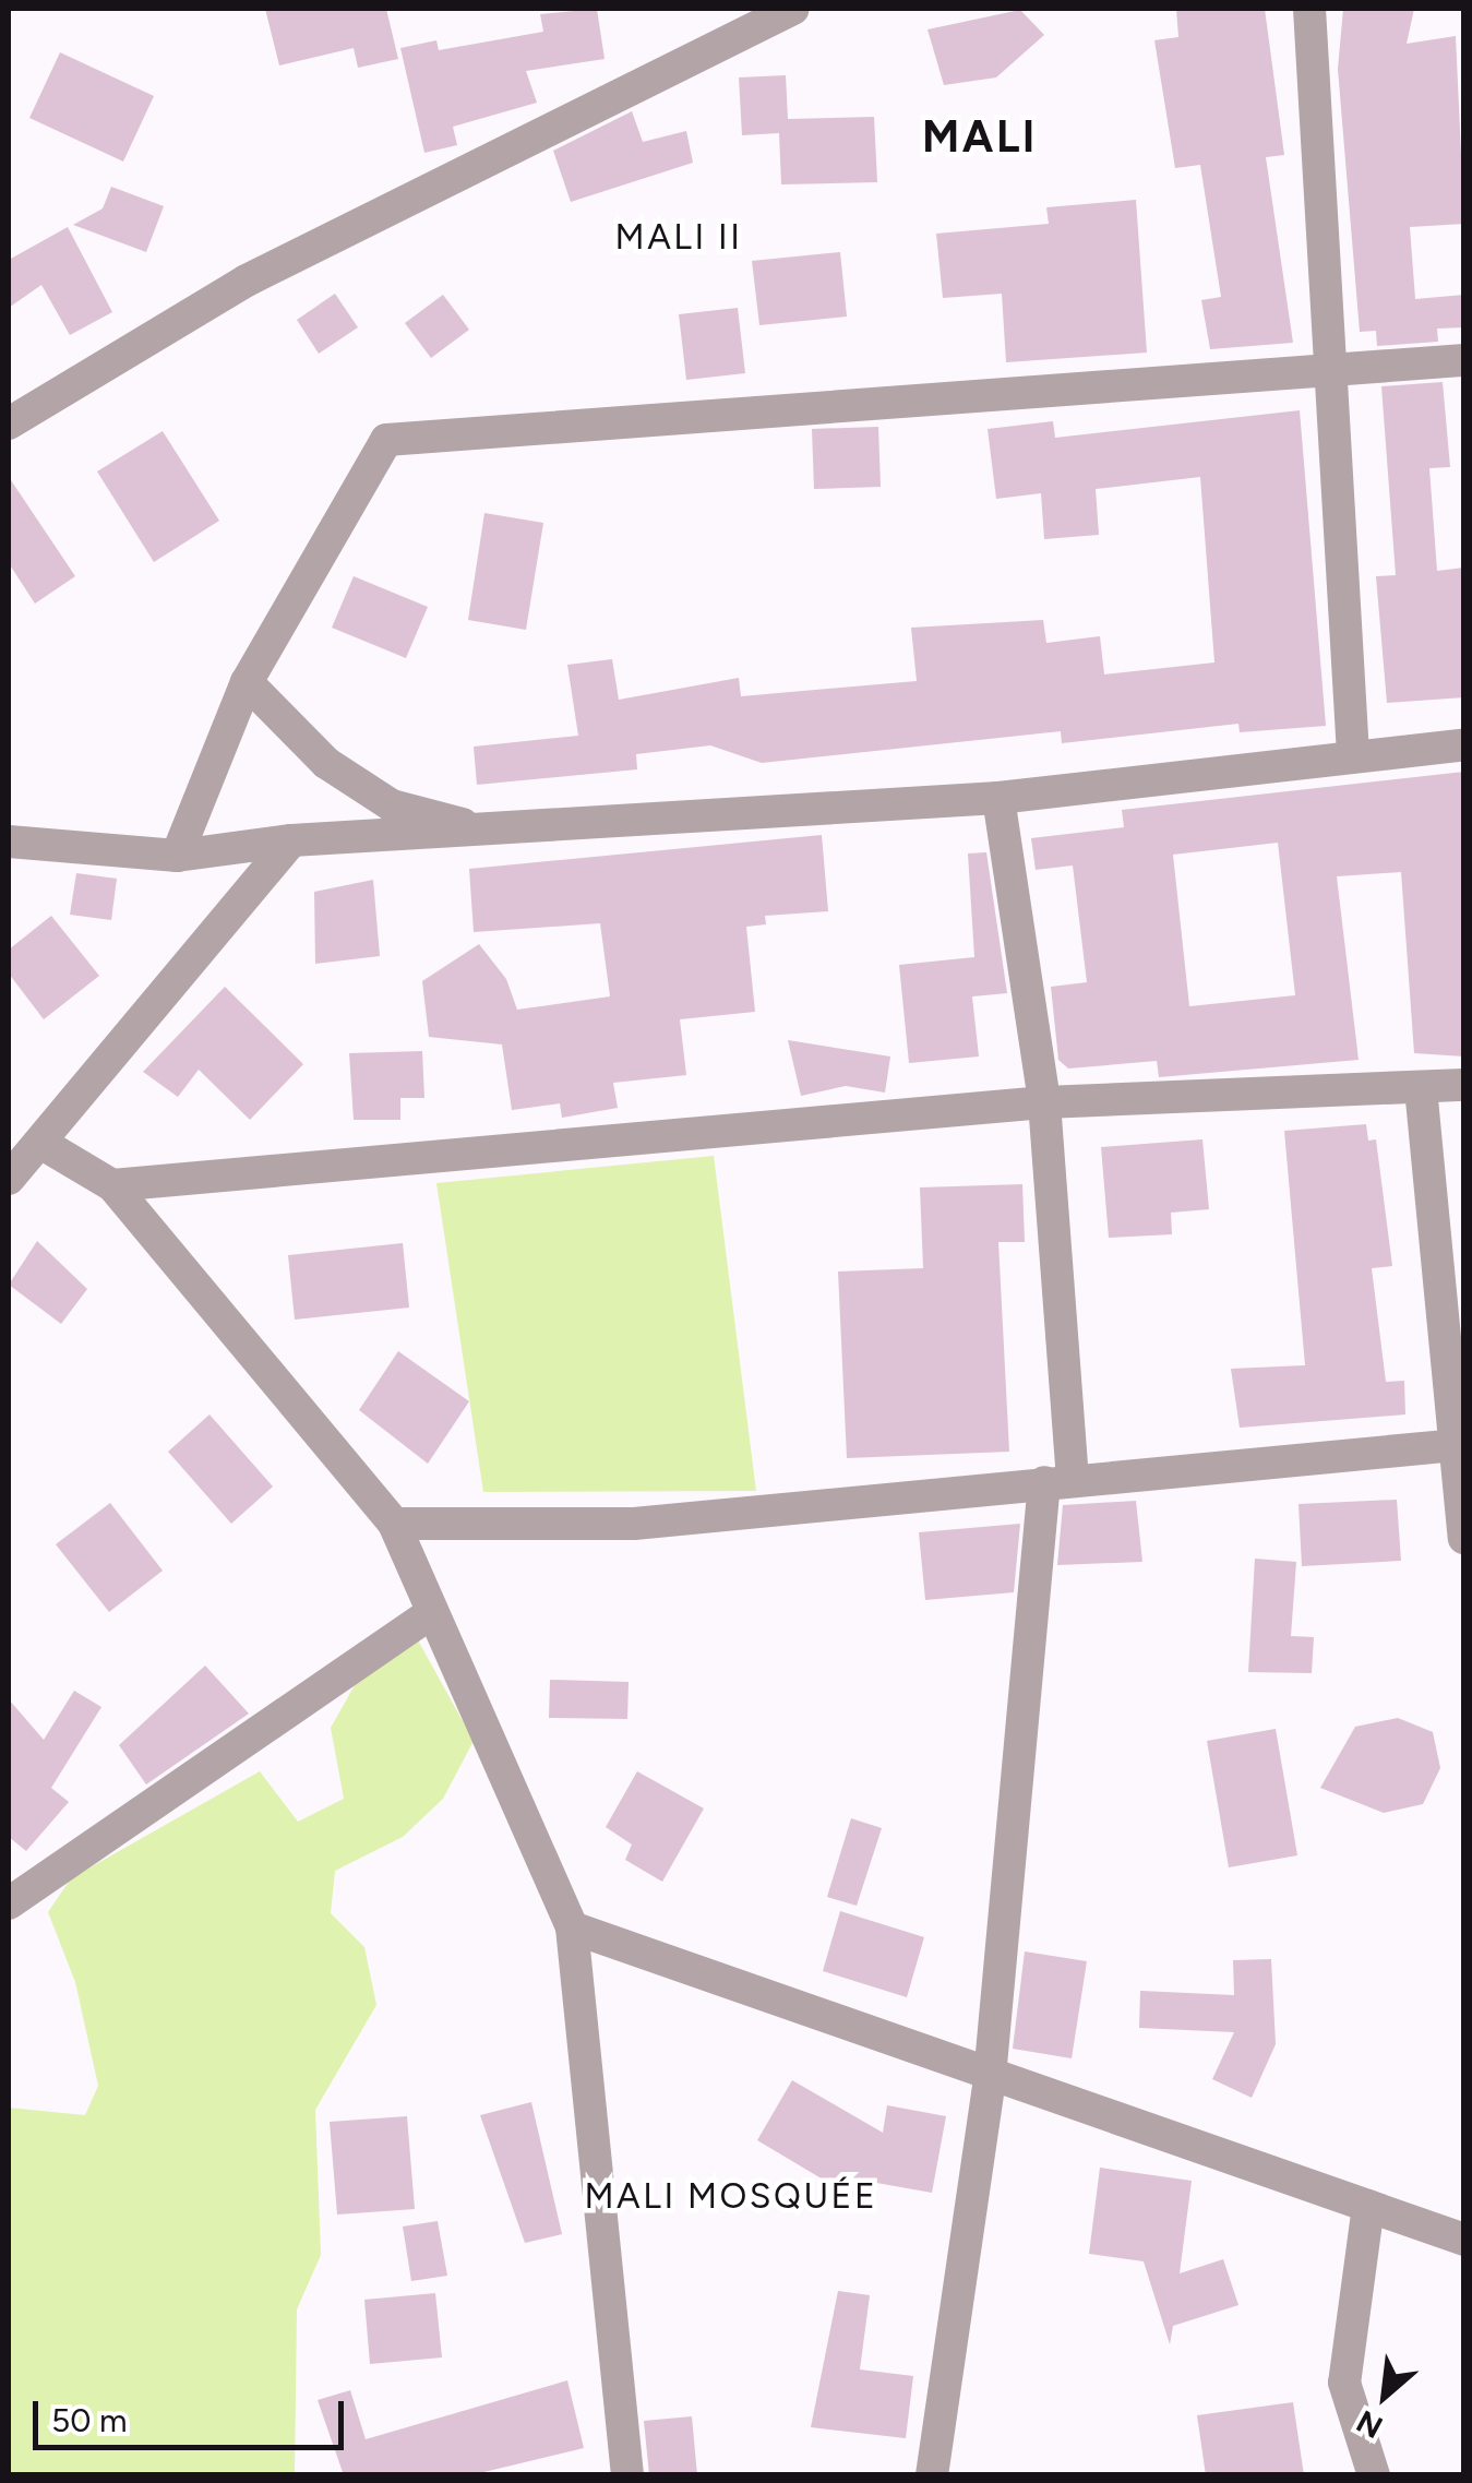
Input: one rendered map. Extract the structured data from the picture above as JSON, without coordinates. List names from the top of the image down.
{
  "districts": ["MALI", "MALI II", "MALI MOSQUÉE"],
  "scale_bar": "50 m",
  "north": "bottom left"
}
